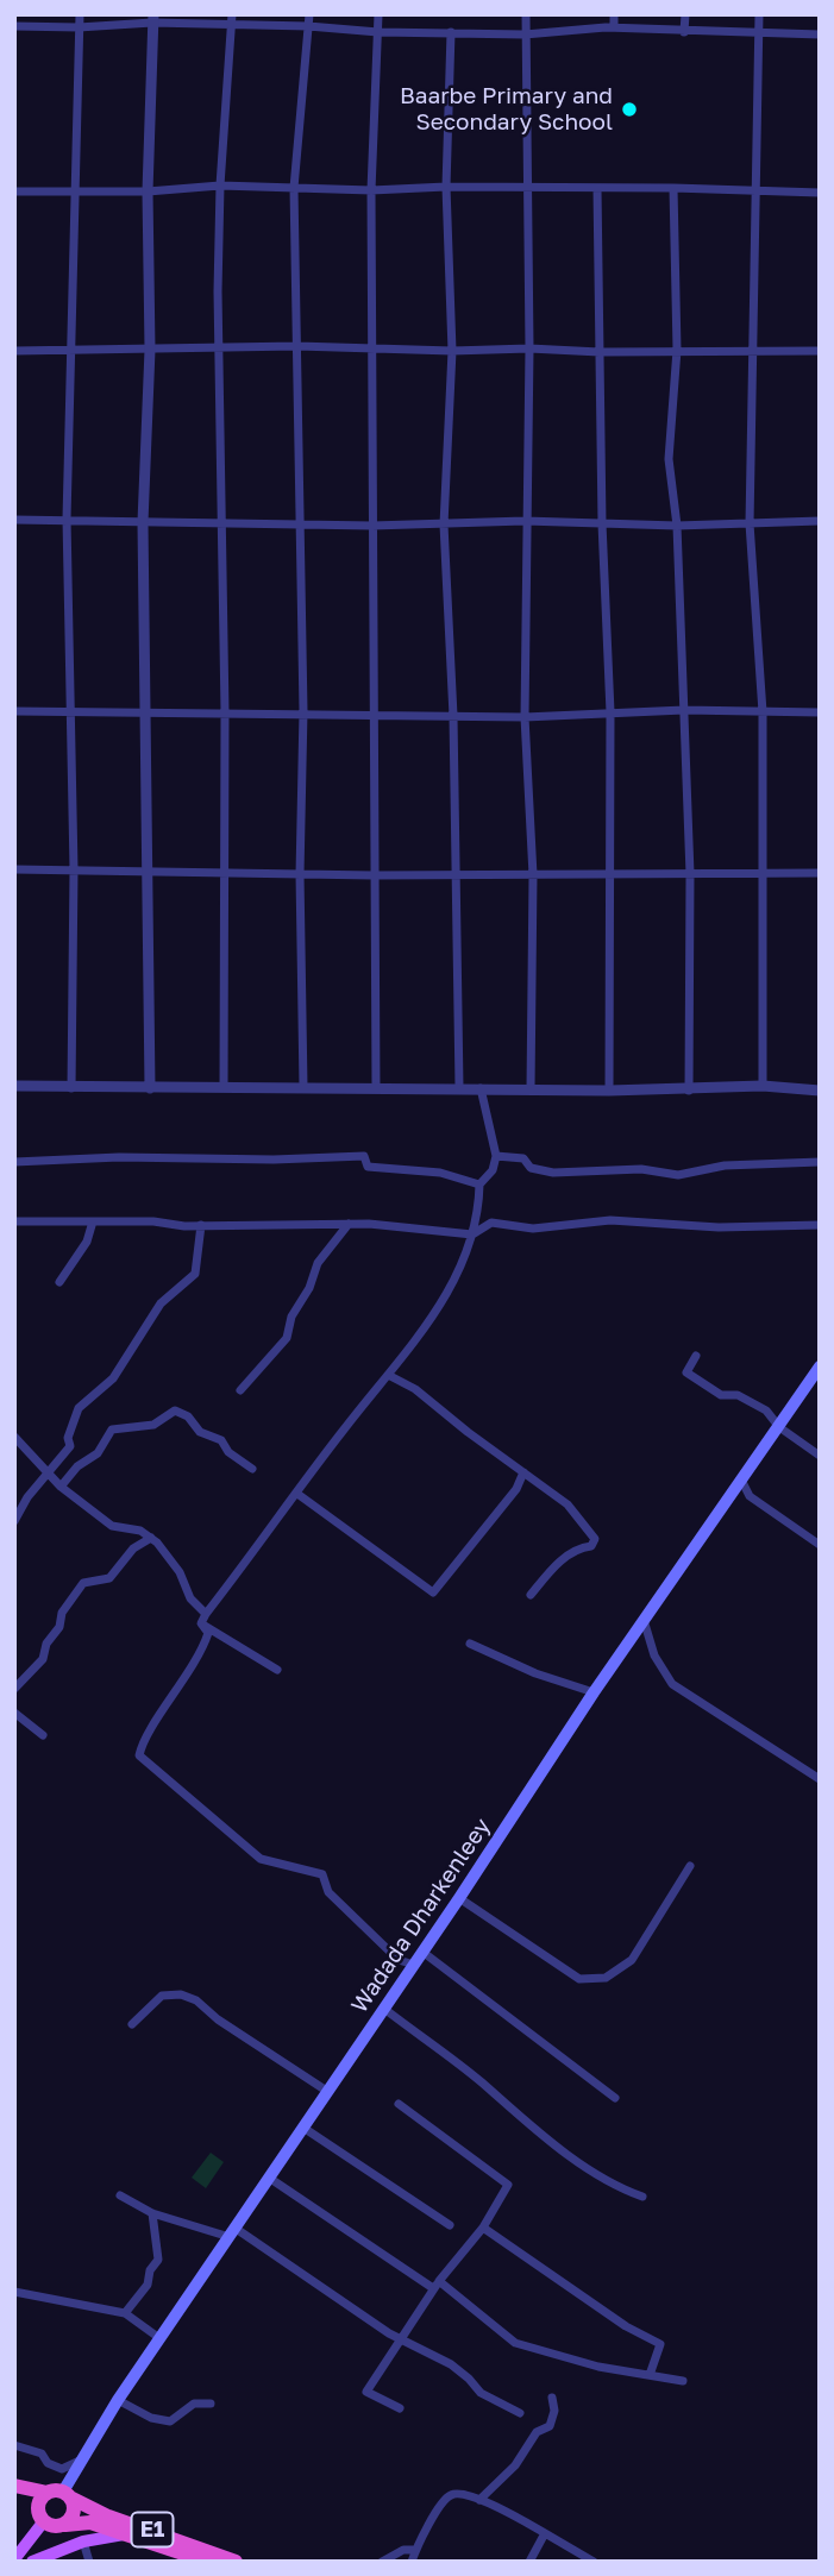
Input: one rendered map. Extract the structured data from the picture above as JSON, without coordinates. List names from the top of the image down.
{
  "streets": {
    "highway": ["E1"],
    "main road": ["Wadada Dharkenleey"]
  },
  "crossings": [
    ["Wadada Dharkenleey", "E1"]
  ],
  "places": ["Baarbe Primary and Secondary School"]
}
